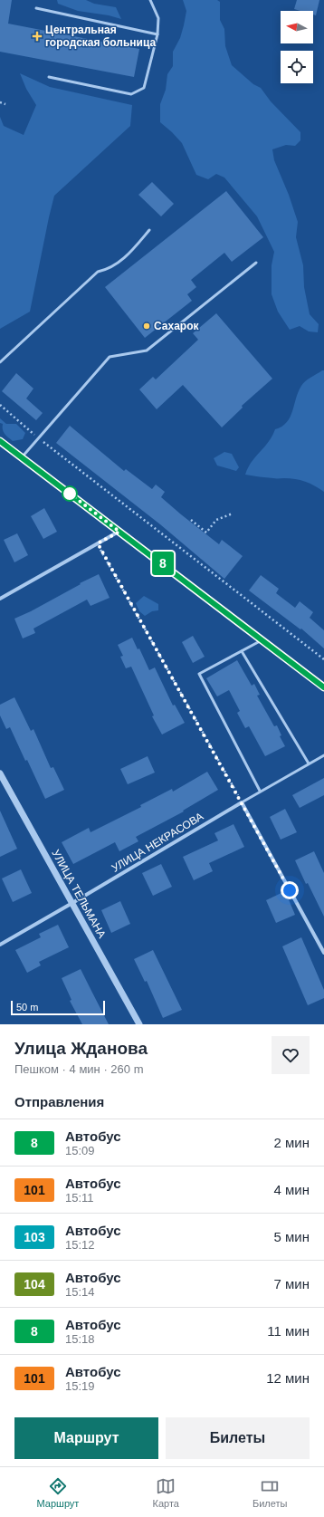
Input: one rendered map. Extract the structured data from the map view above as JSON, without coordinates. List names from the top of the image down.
{
  "streets": {
    "street": ["УЛИЦА НЕКРАСОВА", "УЛИЦА ТЕЛЬМАНА"]
  },
  "crossings": [
    ["УЛИЦА НЕКРАСОВА", "УЛИЦА ТЕЛЬМАНА"]
  ],
  "places": {
    "health": ["Центральная городская больница"],
    "other": ["Сахарок"]
  },
  "lines": ["bus line 8"],
  "scale_bar": "50 m",
  "north": "left",
  "page": {
    "on_map": "8",
    "scale": "50 m",
    "heading": [
      ["Улица Жданова", "Пешком · 4 мин · 260 m"],
      "Отправления"
    ],
    "list": [
      {
        "mark": "8",
        "name": "Автобус",
        "note": "15:09",
        "value": "2 мин"
      },
      {
        "mark": "101",
        "name": "Автобус",
        "note": "15:11",
        "value": "4 мин"
      },
      {
        "mark": "103",
        "name": "Автобус",
        "note": "15:12",
        "value": "5 мин"
      },
      {
        "mark": "104",
        "name": "Автобус",
        "note": "15:14",
        "value": "7 мин"
      },
      {
        "mark": "8",
        "name": "Автобус",
        "note": "15:18",
        "value": "11 мин"
      },
      {
        "mark": "101",
        "name": "Автобус",
        "note": "15:19",
        "value": "12 мин"
      }
    ],
    "buttons": ["Маршрут", "Билеты"],
    "tabs": ["Маршрут", "Карта", "Билеты"]
  }
}
